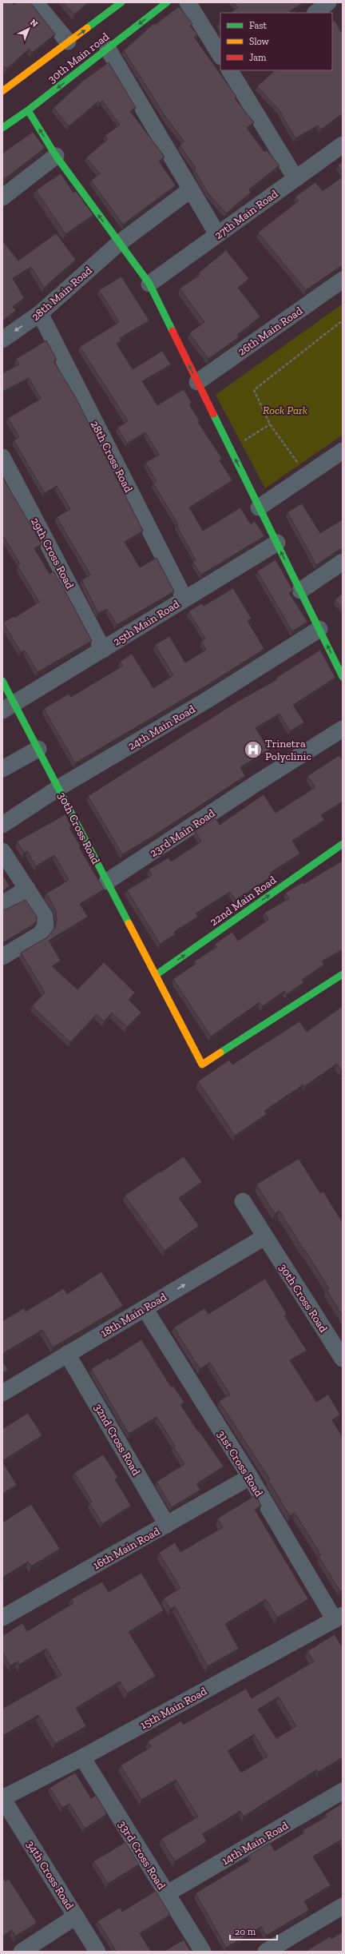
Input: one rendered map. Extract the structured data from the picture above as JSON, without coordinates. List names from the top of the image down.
{
  "streets": {
    "street": [
      "30th Main road",
      "27th Main Road",
      "28th Main Road",
      "26th Main Road",
      "28th Cross Road",
      "29th Cross Road",
      "25th Main Road",
      "24th Main Road",
      "30th Cross Road",
      "23rd Main Road",
      "22nd Main Road",
      "18th Main Road",
      "32nd Cross Road",
      "31st Cross Road",
      "16th Main Road",
      "15th Main Road",
      "14th Main Road",
      "33rd Cross Road",
      "34th Cross Road"
    ]
  },
  "crossings": [
    ["28th Main Road", "28th Cross Road"],
    ["28th Cross Road", "25th Main Road"],
    ["29th Cross Road", "25th Main Road"],
    ["25th Main Road", "30th Cross Road"],
    ["24th Main Road", "30th Cross Road"],
    ["30th Cross Road", "23rd Main Road"],
    ["30th Cross Road", "22nd Main Road"],
    ["30th Cross Road", "18th Main Road"],
    ["18th Main Road", "32nd Cross Road"],
    ["18th Main Road", "31st Cross Road"],
    ["32nd Cross Road", "16th Main Road"],
    ["31st Cross Road", "16th Main Road"],
    ["31st Cross Road", "15th Main Road"],
    ["15th Main Road", "33rd Cross Road"],
    ["15th Main Road", "34th Cross Road"],
    ["14th Main Road", "33rd Cross Road"]
  ],
  "one_way": ["22nd Main Road", "18th Main Road"],
  "parks": ["Rock Park"],
  "places": {
    "hospital": ["Trinetra Polyclinic"]
  },
  "legend": ["Fast", "Slow", "Jam"],
  "scale_bar": "20 m",
  "north": "top right"
}
